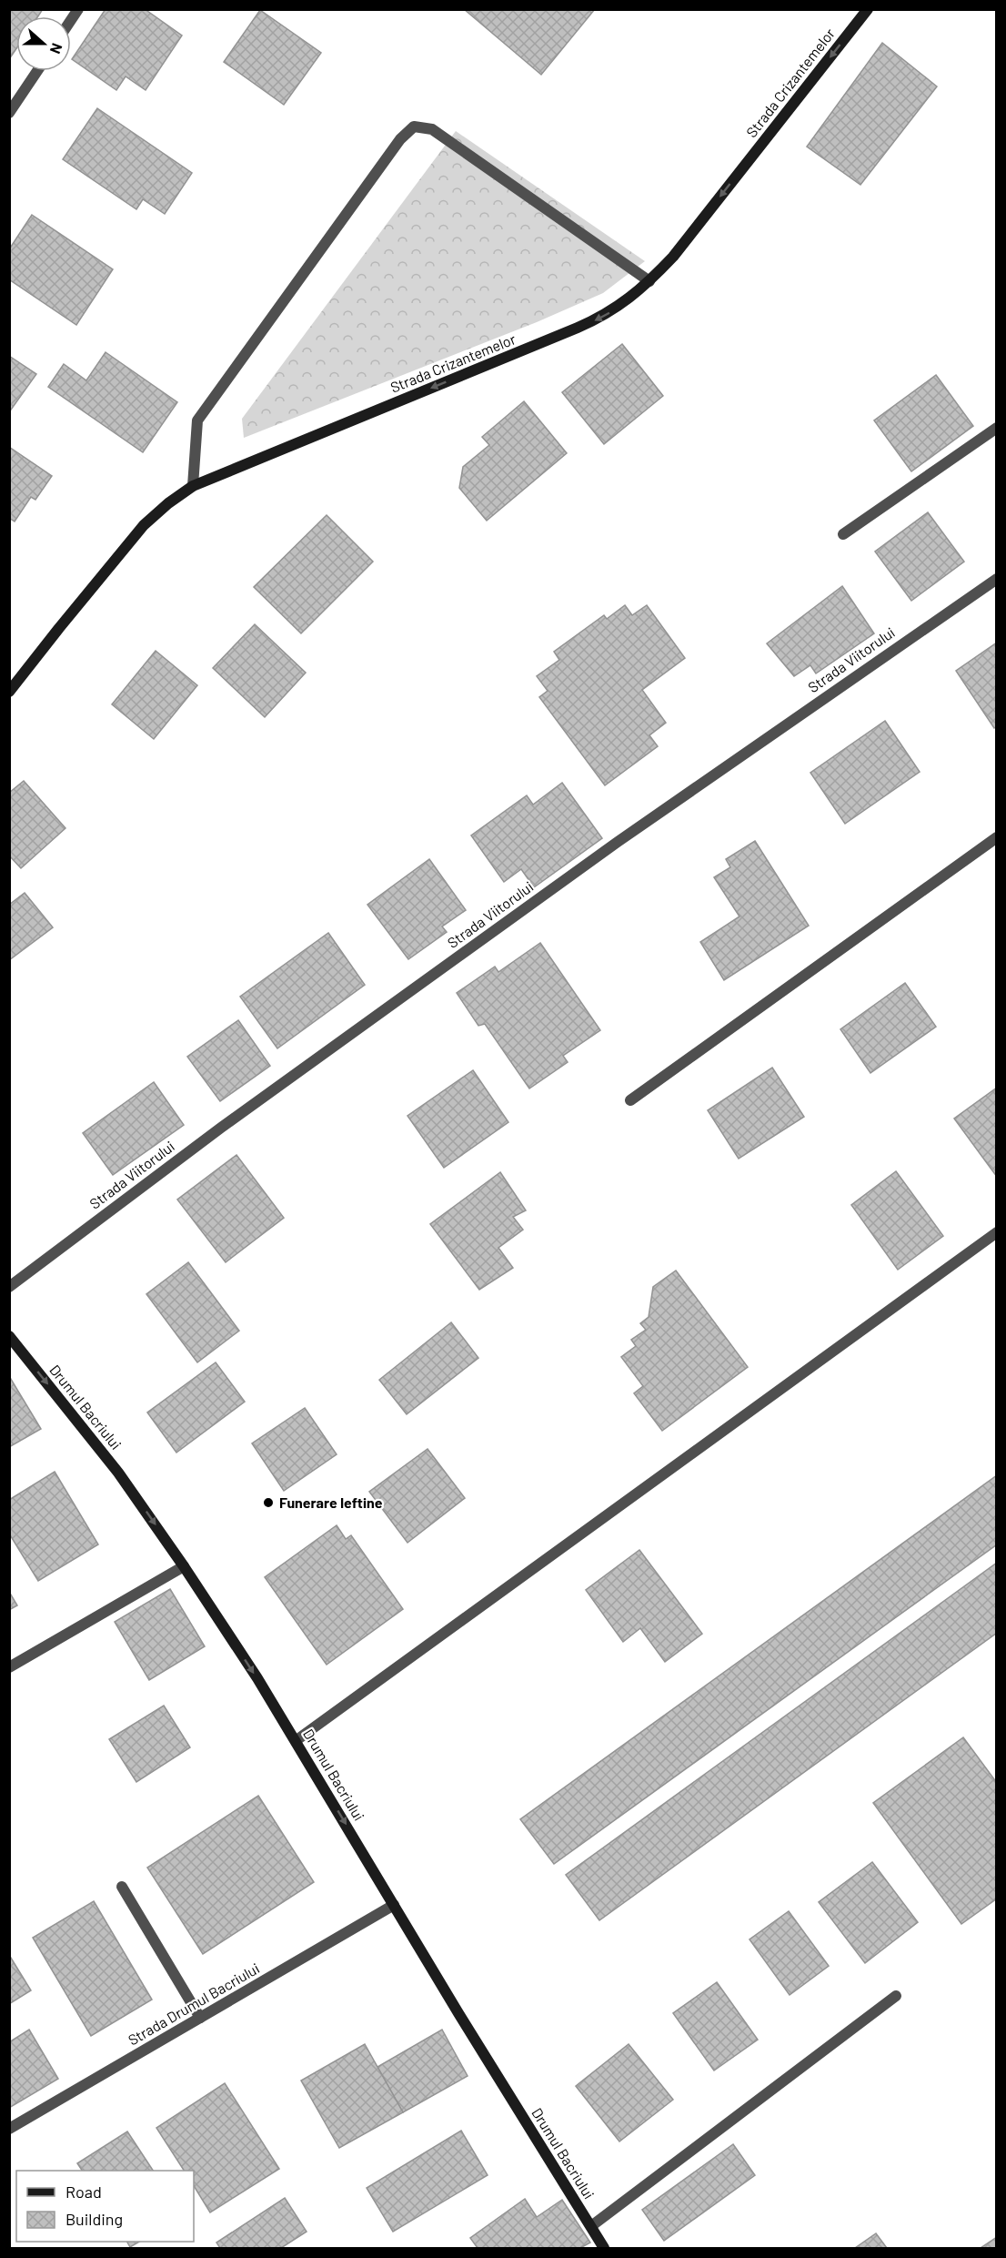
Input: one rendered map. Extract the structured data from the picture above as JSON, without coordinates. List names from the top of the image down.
{
  "streets": {
    "street": [
      "Strada Crizantemelor",
      "Strada Viitorului",
      "Drumul Bacriului",
      "Strada Drumul Bacriului"
    ]
  },
  "crossings": [
    ["Drumul Bacriului", "Strada Drumul Bacriului"]
  ],
  "one_way": ["Strada Crizantemelor", "Drumul Bacriului"],
  "places": ["Funerare Ieftine"],
  "legend": ["Road", "Building"],
  "north": "right"
}
